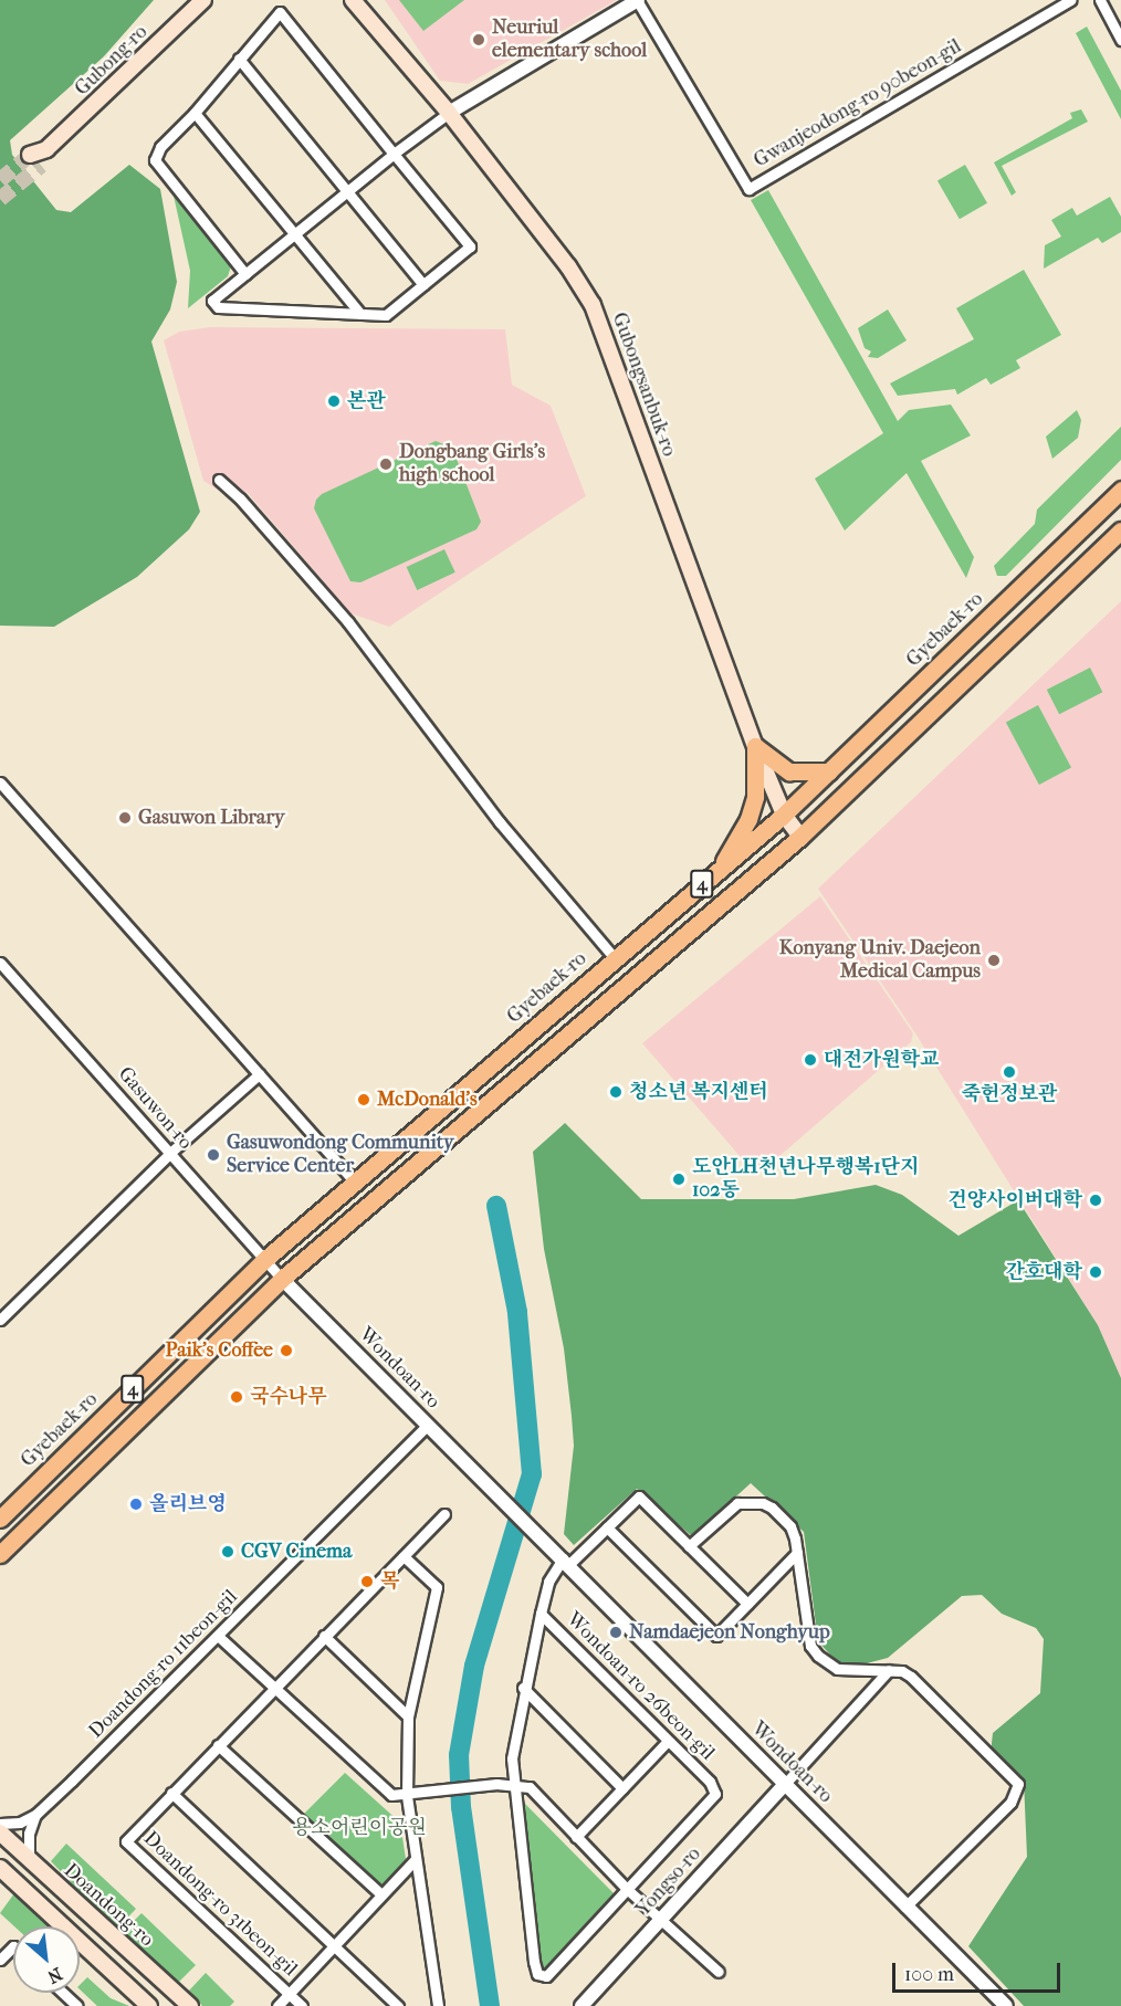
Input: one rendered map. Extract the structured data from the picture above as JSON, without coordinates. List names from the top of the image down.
{
  "streets": {
    "main road": [
      "Gubong-ro",
      "Gubongsanbuk-ro",
      "Gyebaek-ro",
      "4",
      "Doandong-ro"
    ],
    "street": [
      "Gwanjeodong-ro 90beon-gil",
      "Gasuwon-ro",
      "Wondoan-ro",
      "Doandong-ro 11beon-gil",
      "Wondoan-ro 26beon-gil",
      "Yongso-ro",
      "Doandong-ro 31beon-gil"
    ]
  },
  "crossings": [
    ["Gubongsanbuk-ro", "Gyebaek-ro"],
    ["Gubongsanbuk-ro", "4"],
    ["Gyebaek-ro", "Gasuwon-ro"],
    ["4", "Gasuwon-ro"],
    ["4", "Wondoan-ro"],
    ["Gasuwon-ro", "Wondoan-ro"],
    ["Wondoan-ro", "Doandong-ro 11beon-gil"],
    ["Wondoan-ro", "Wondoan-ro 26beon-gil"],
    ["Wondoan-ro", "Yongso-ro"]
  ],
  "parks": ["용소어린이공원"],
  "places": [
    "Neuriul elementary school",
    "본관",
    "Dongbang Girls's high school",
    "Gasuwon Library",
    "Konyang Univ. Daejeon Medical Campus",
    "대전가원학교",
    "죽헌정보관",
    "청소년 복지센터",
    "McDonald's",
    "Gasuwondong Community Service Center",
    "도안LH천년나무행복1단지 102동",
    "건양사이버대학",
    "간호대학",
    "Paik's Coffee",
    "국수나무",
    "올리브영",
    "CGV Cinema",
    "목",
    "Namdaejeon Nonghyup"
  ],
  "scale_bar": "100 m",
  "north": "bottom right"
}
